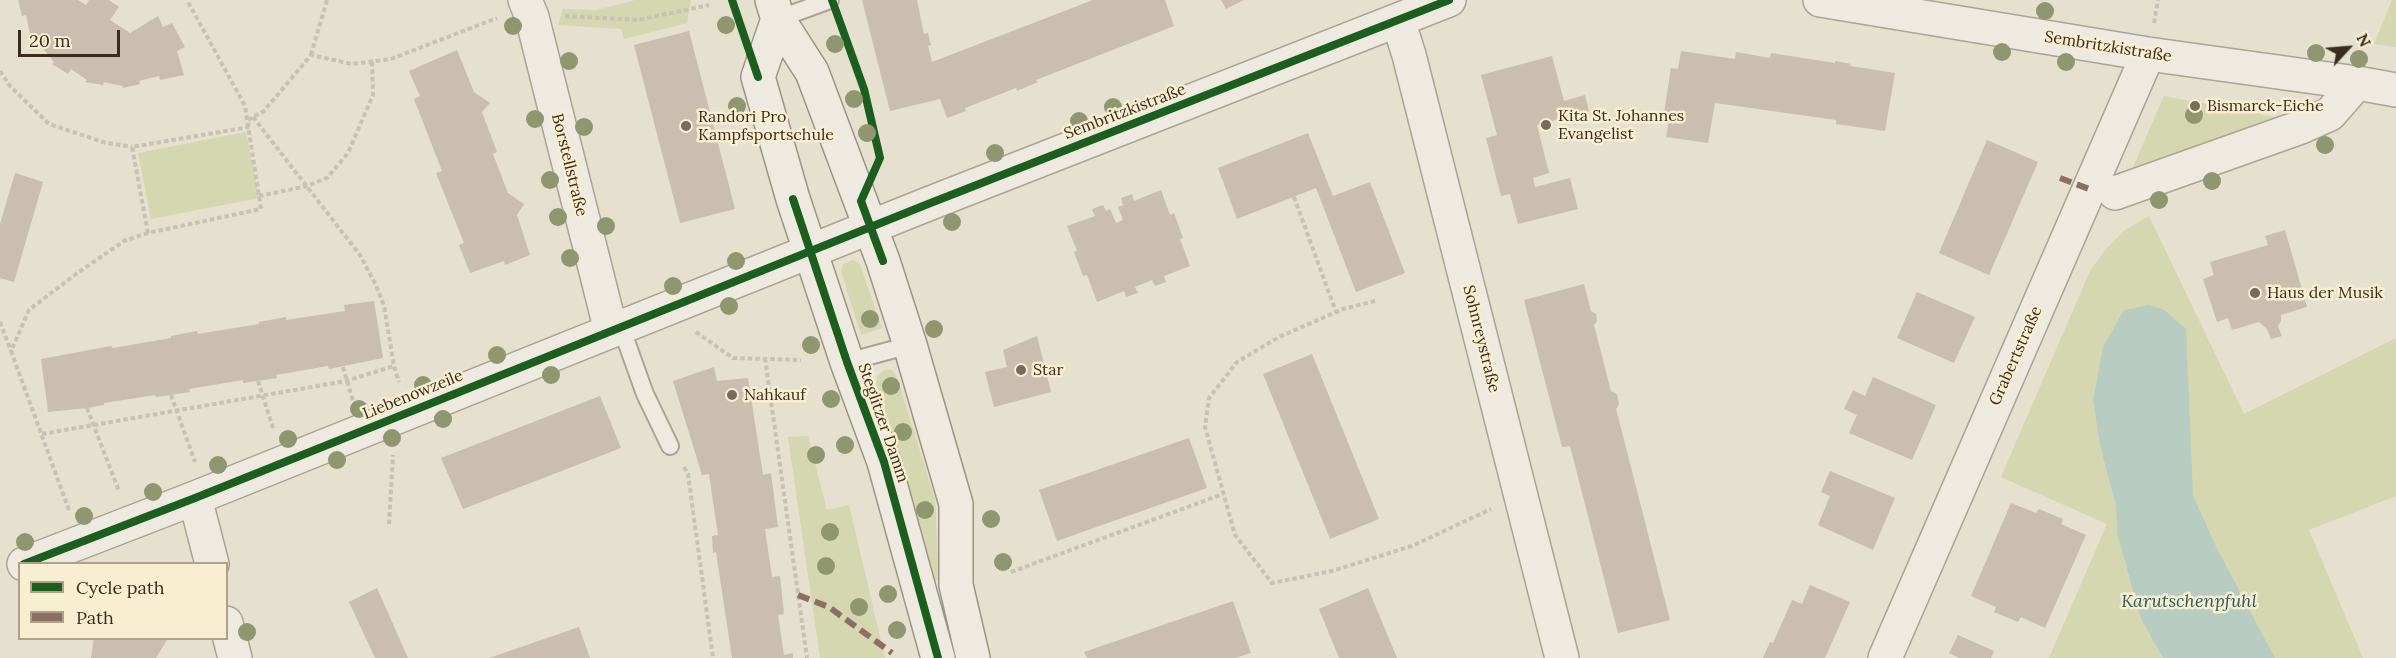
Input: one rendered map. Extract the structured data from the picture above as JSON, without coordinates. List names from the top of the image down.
{
  "streets": {
    "street": [
      "Sembritzkistraße",
      "Borstellstraße",
      "Sohnreystraße",
      "Grabertstraße",
      "Liebenowzeile",
      "Steglitzer Damm"
    ]
  },
  "crossings": [
    ["Sembritzkistraße", "Sohnreystraße"],
    ["Sembritzkistraße", "Grabertstraße"],
    ["Sembritzkistraße", "Liebenowzeile"],
    ["Sembritzkistraße", "Steglitzer Damm"],
    ["Borstellstraße", "Liebenowzeile"],
    ["Liebenowzeile", "Steglitzer Damm"]
  ],
  "water": ["Karutschenpfuhl"],
  "places": [
    "Bismarck-Eiche",
    "Kita St. Johannes Evangelist",
    "Randori Pro Kampfsportschule",
    "Haus der Musik",
    "Star",
    "Nahkauf"
  ],
  "legend": ["Cycle path", "Path"],
  "scale_bar": "20 m",
  "north": "top right"
}
